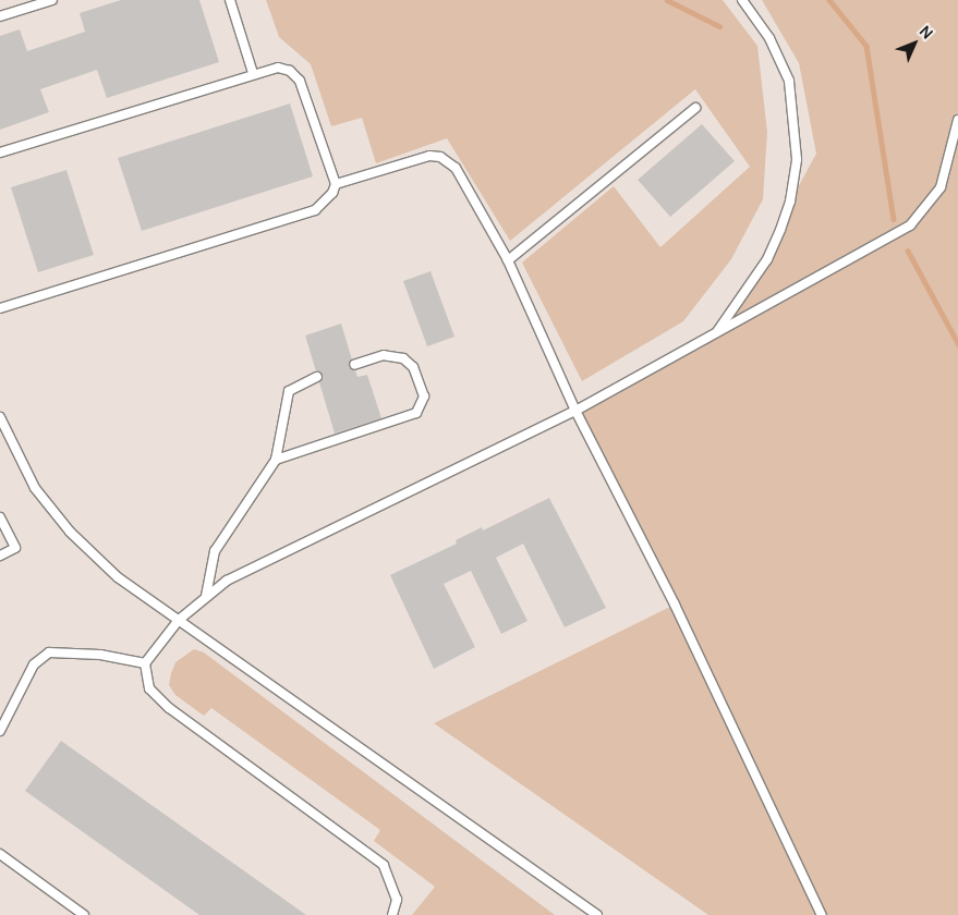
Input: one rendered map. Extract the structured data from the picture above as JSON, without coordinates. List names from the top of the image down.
{
  "north": "top right"
}
